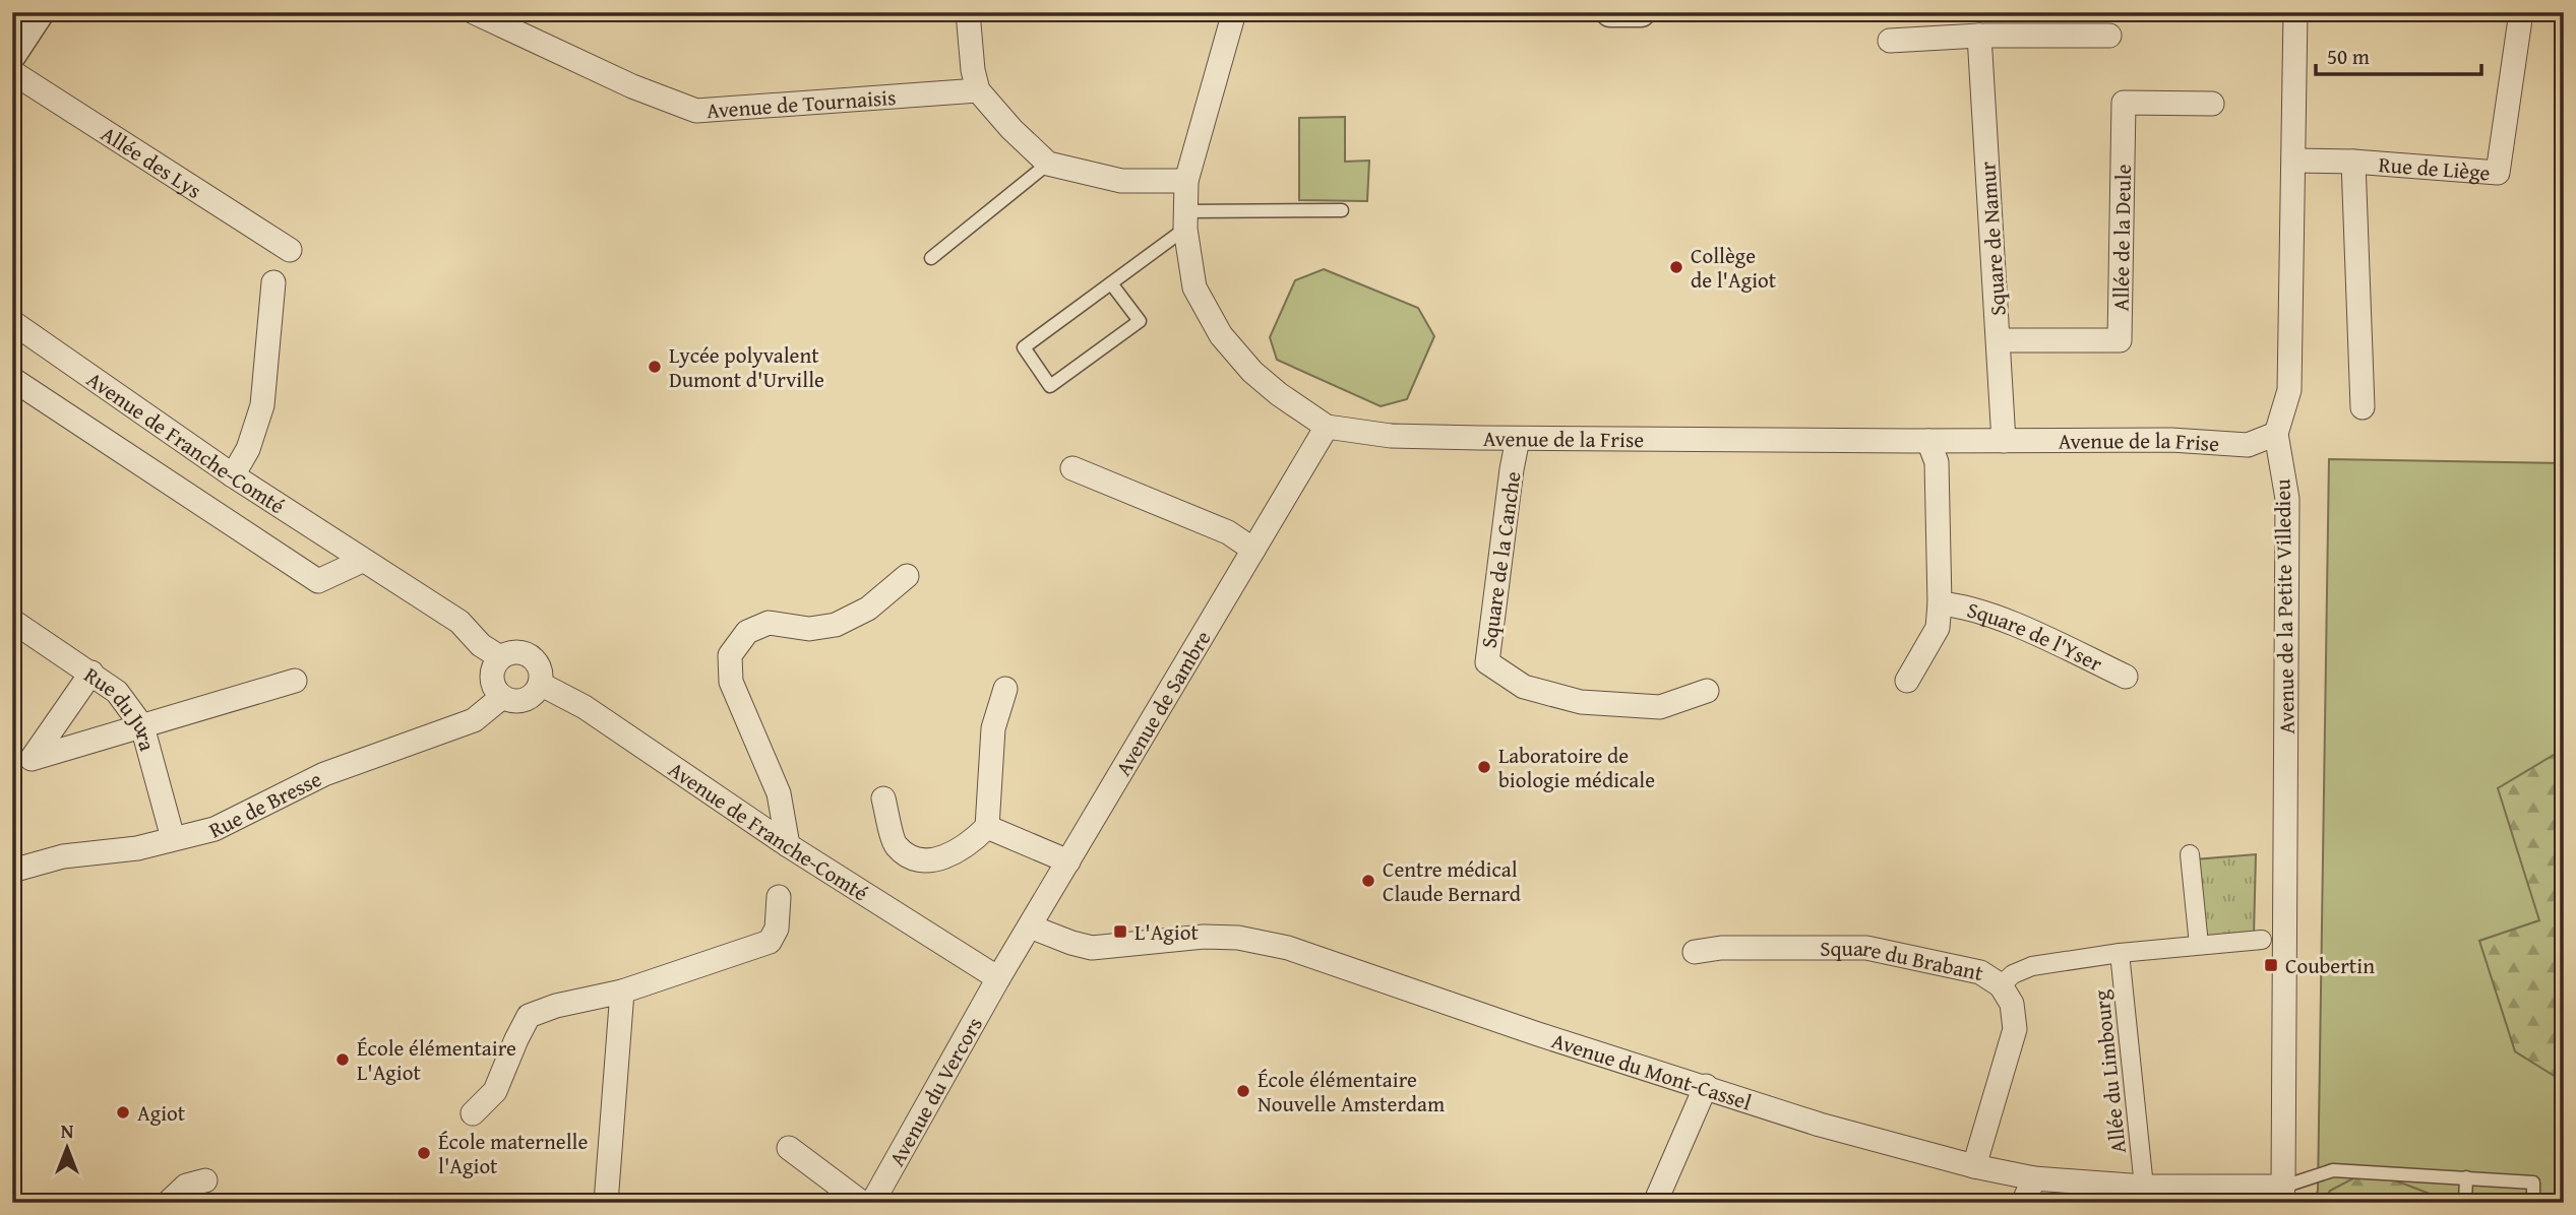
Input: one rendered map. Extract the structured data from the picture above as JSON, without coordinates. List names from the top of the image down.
{
  "streets": {
    "street": [
      "Avenue de Tournaisis",
      "Allée des Lys",
      "Rue de Liège",
      "Allée de la Deule",
      "Square de Namur",
      "Avenue de la Frise",
      "Avenue de Franche-Comté",
      "Square de la Canche",
      "Avenue de la Petite Villedieu",
      "Square de l'Yser",
      "Avenue de Sambre",
      "Rue du Jura",
      "Rue de Bresse",
      "Square du Brabant",
      "Avenue du Mont-Cassel",
      "Allée du Limbourg",
      "Avenue du Vercors"
    ]
  },
  "crossings": [
    ["Rue de Liège", "Avenue de la Petite Villedieu"],
    ["Allée de la Deule", "Square de Namur"],
    ["Square de Namur", "Avenue de la Frise"],
    ["Avenue de la Frise", "Square de la Canche"],
    ["Avenue de la Frise", "Avenue de la Petite Villedieu"],
    ["Avenue de la Frise", "Square de l'Yser"],
    ["Avenue de la Frise", "Avenue de Sambre"],
    ["Avenue de Franche-Comté", "Avenue de Sambre"],
    ["Avenue de Franche-Comté", "Rue de Bresse"],
    ["Avenue de Franche-Comté", "Avenue du Vercors"],
    ["Avenue de la Petite Villedieu", "Avenue du Mont-Cassel"],
    ["Avenue de Sambre", "Avenue du Mont-Cassel"],
    ["Avenue de Sambre", "Avenue du Vercors"],
    ["Rue du Jura", "Rue de Bresse"],
    ["Square du Brabant", "Avenue du Mont-Cassel"],
    ["Avenue du Mont-Cassel", "Allée du Limbourg"]
  ],
  "places": {
    "other": [
      "Collège de l'Agiot",
      "Lycée polyvalent Dumont d'Urville",
      "Laboratoire de biologie médicale",
      "Centre médical Claude Bernard",
      "École élémentaire L'Agiot",
      "École élémentaire Nouvelle Amsterdam",
      "Agiot",
      "École maternelle l'Agiot"
    ],
    "transit": ["L'Agiot", "Coubertin"]
  },
  "scale_bar": "50 m",
  "north": "top"
}
